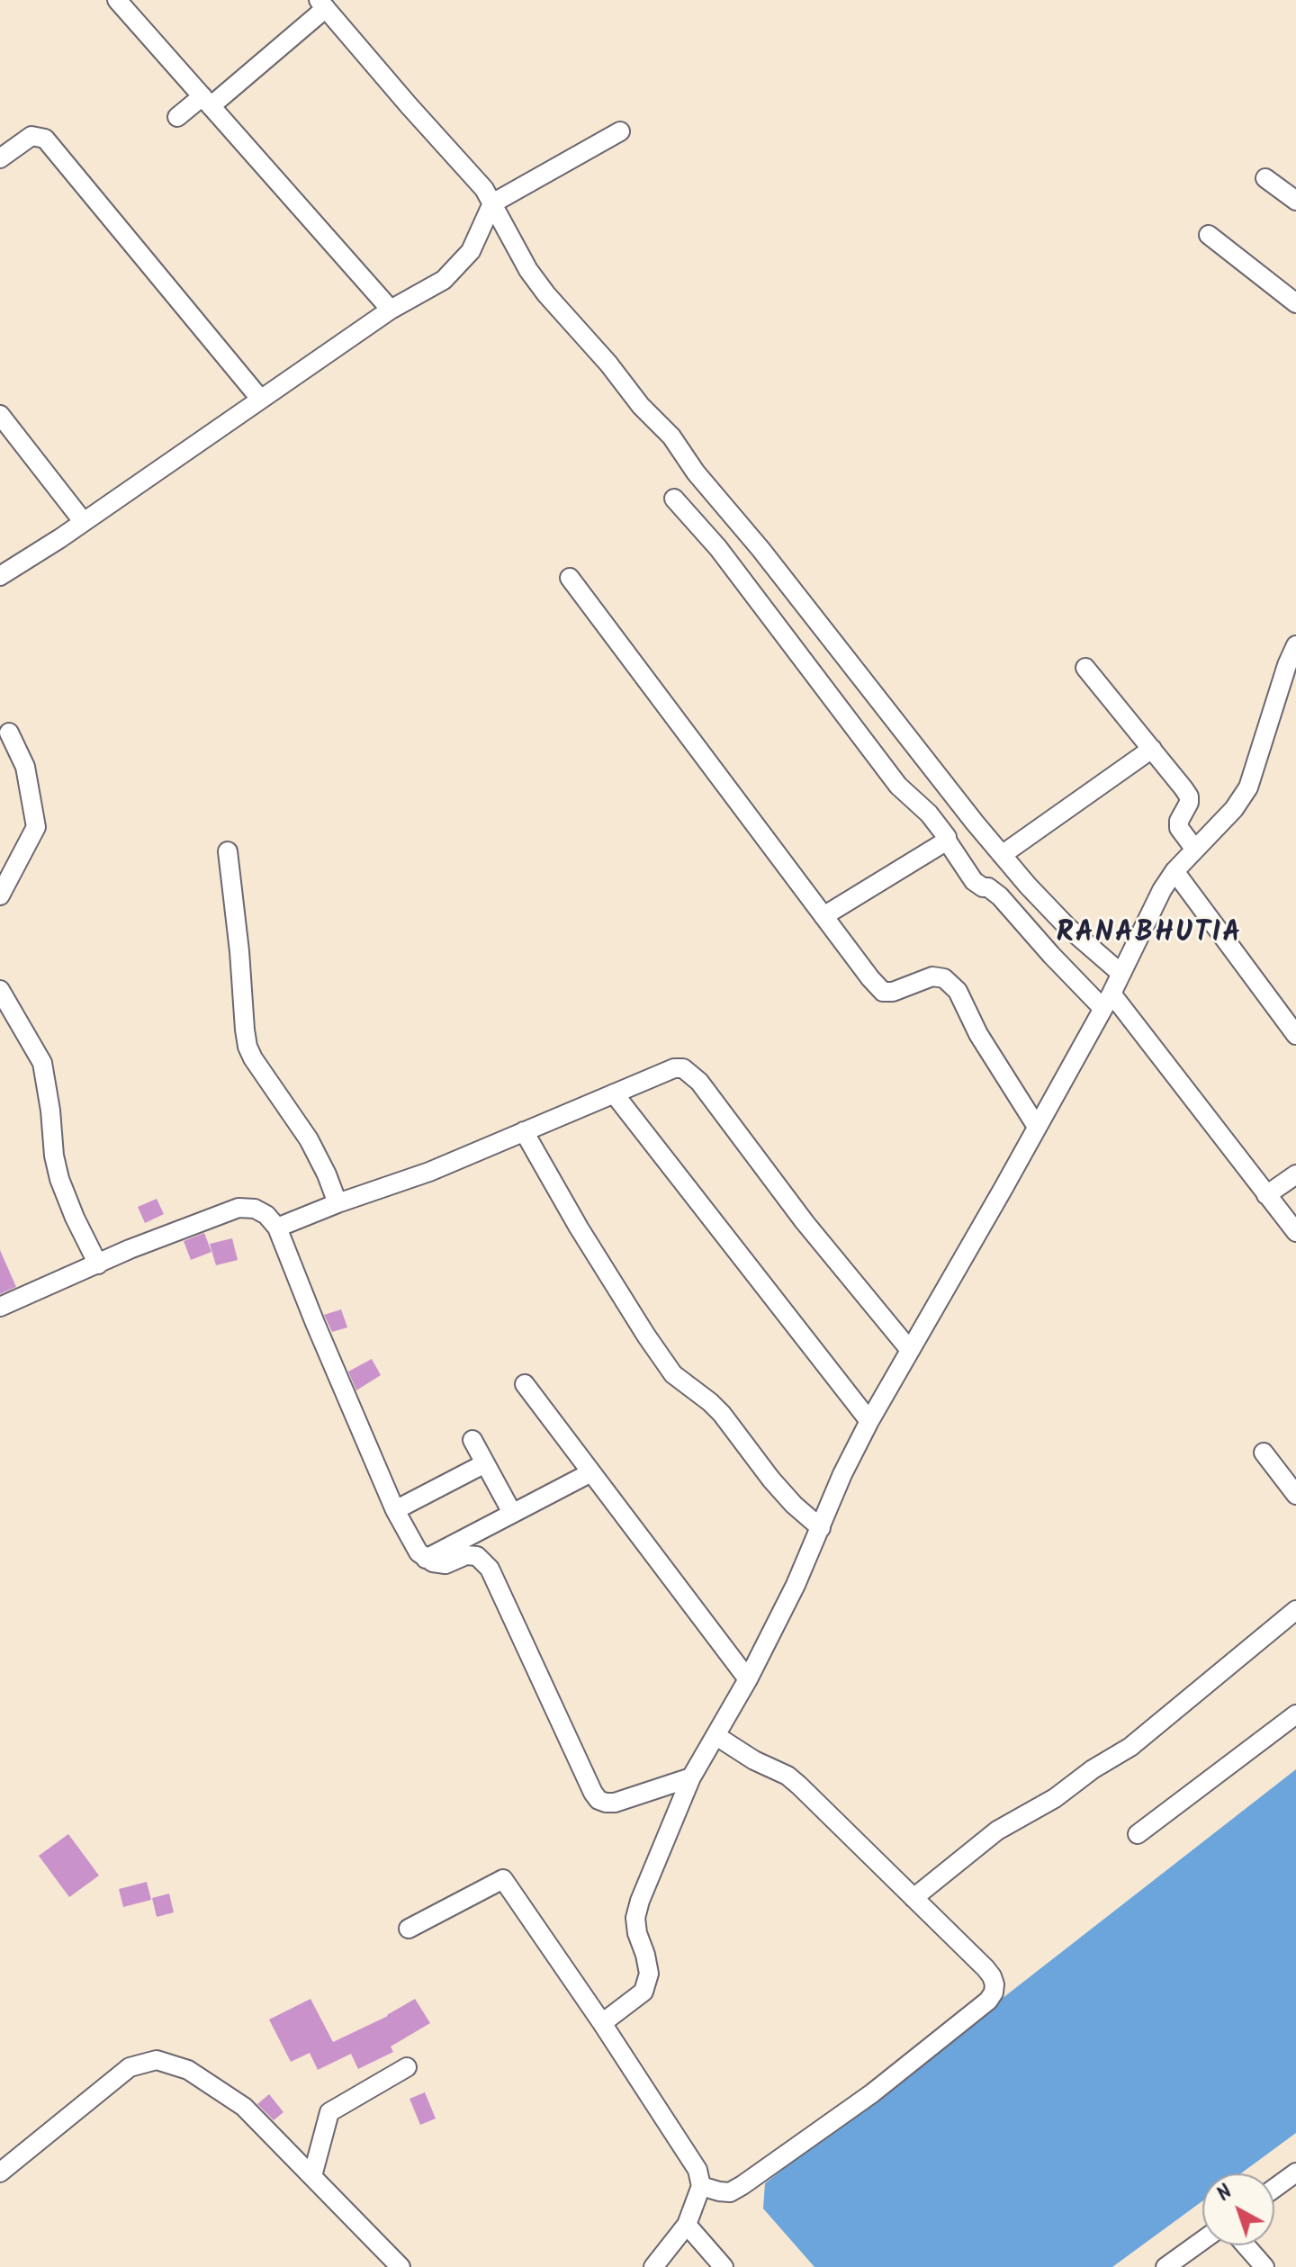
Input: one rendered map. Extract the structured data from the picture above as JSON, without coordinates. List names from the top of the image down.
{
  "districts": ["RANABHUTIA"],
  "north": "top left"
}
